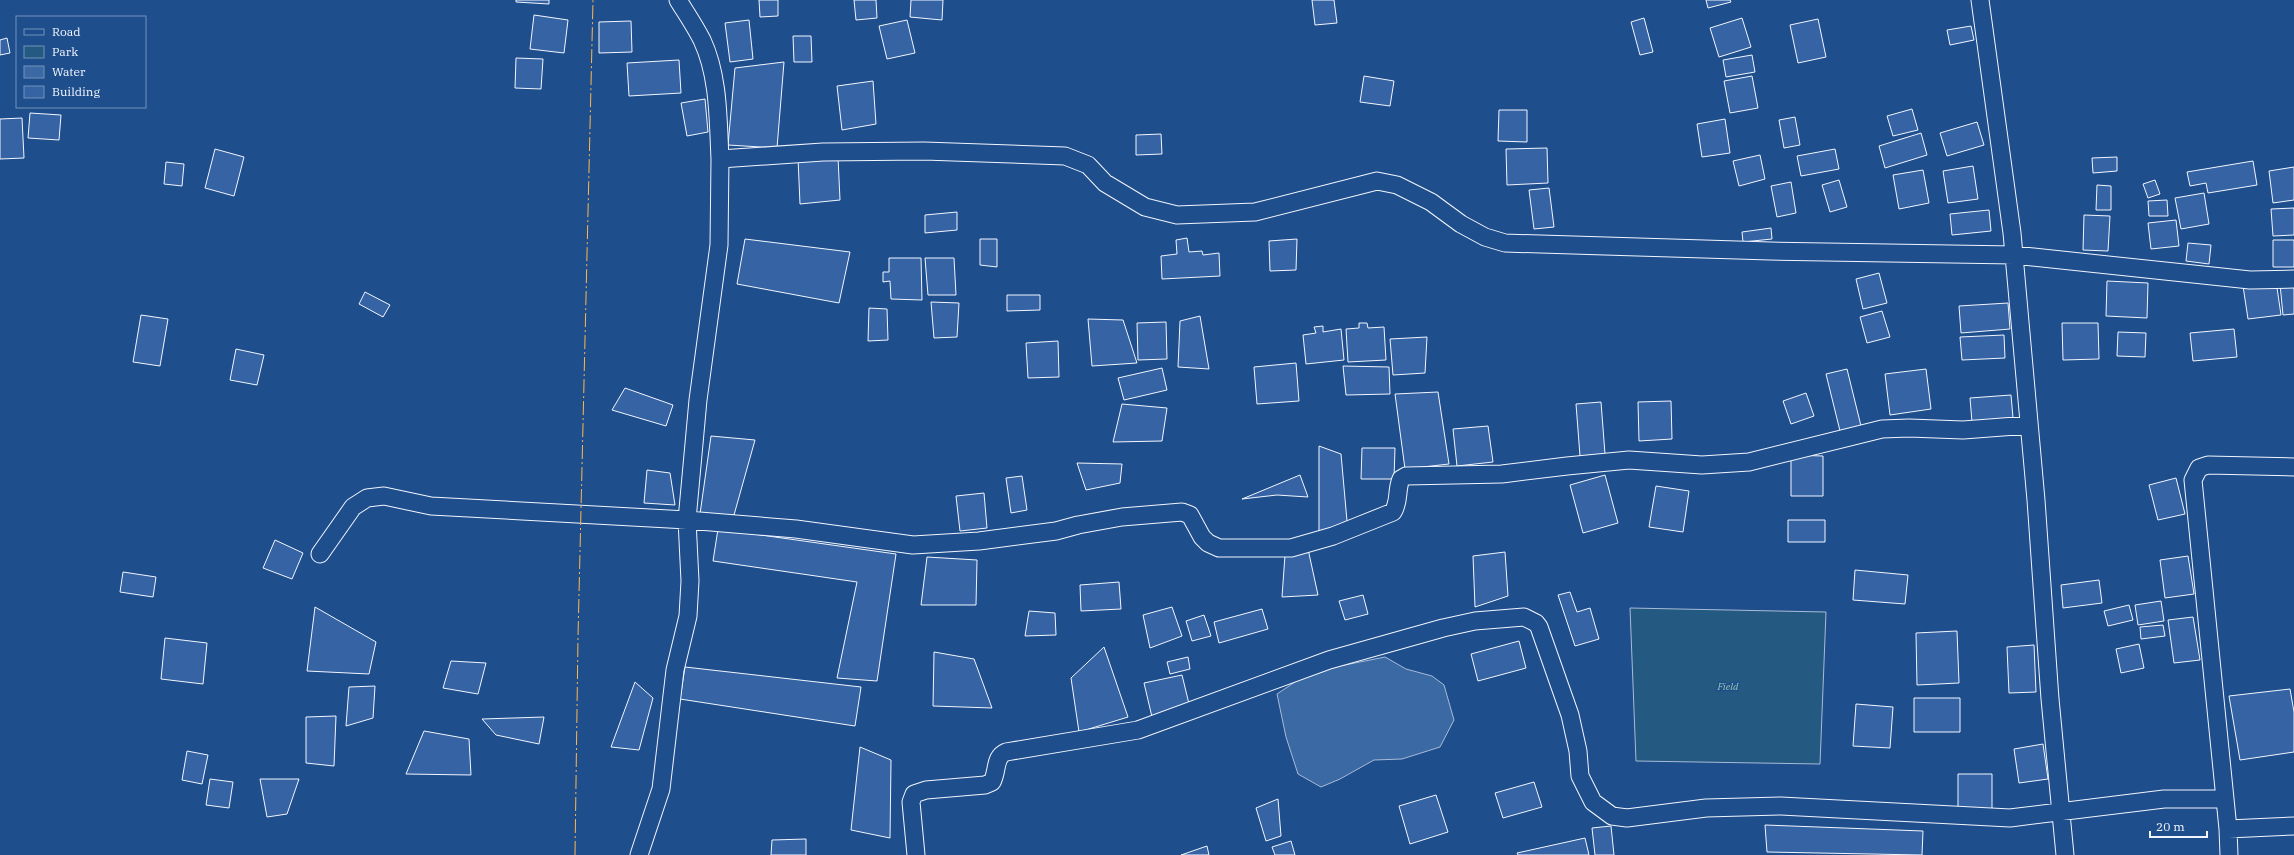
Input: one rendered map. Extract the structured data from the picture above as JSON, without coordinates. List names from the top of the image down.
{
  "parks": ["Field"],
  "legend": [
    "Road",
    "Park",
    "Water",
    "Building"
  ],
  "scale_bar": "20 m"
}
